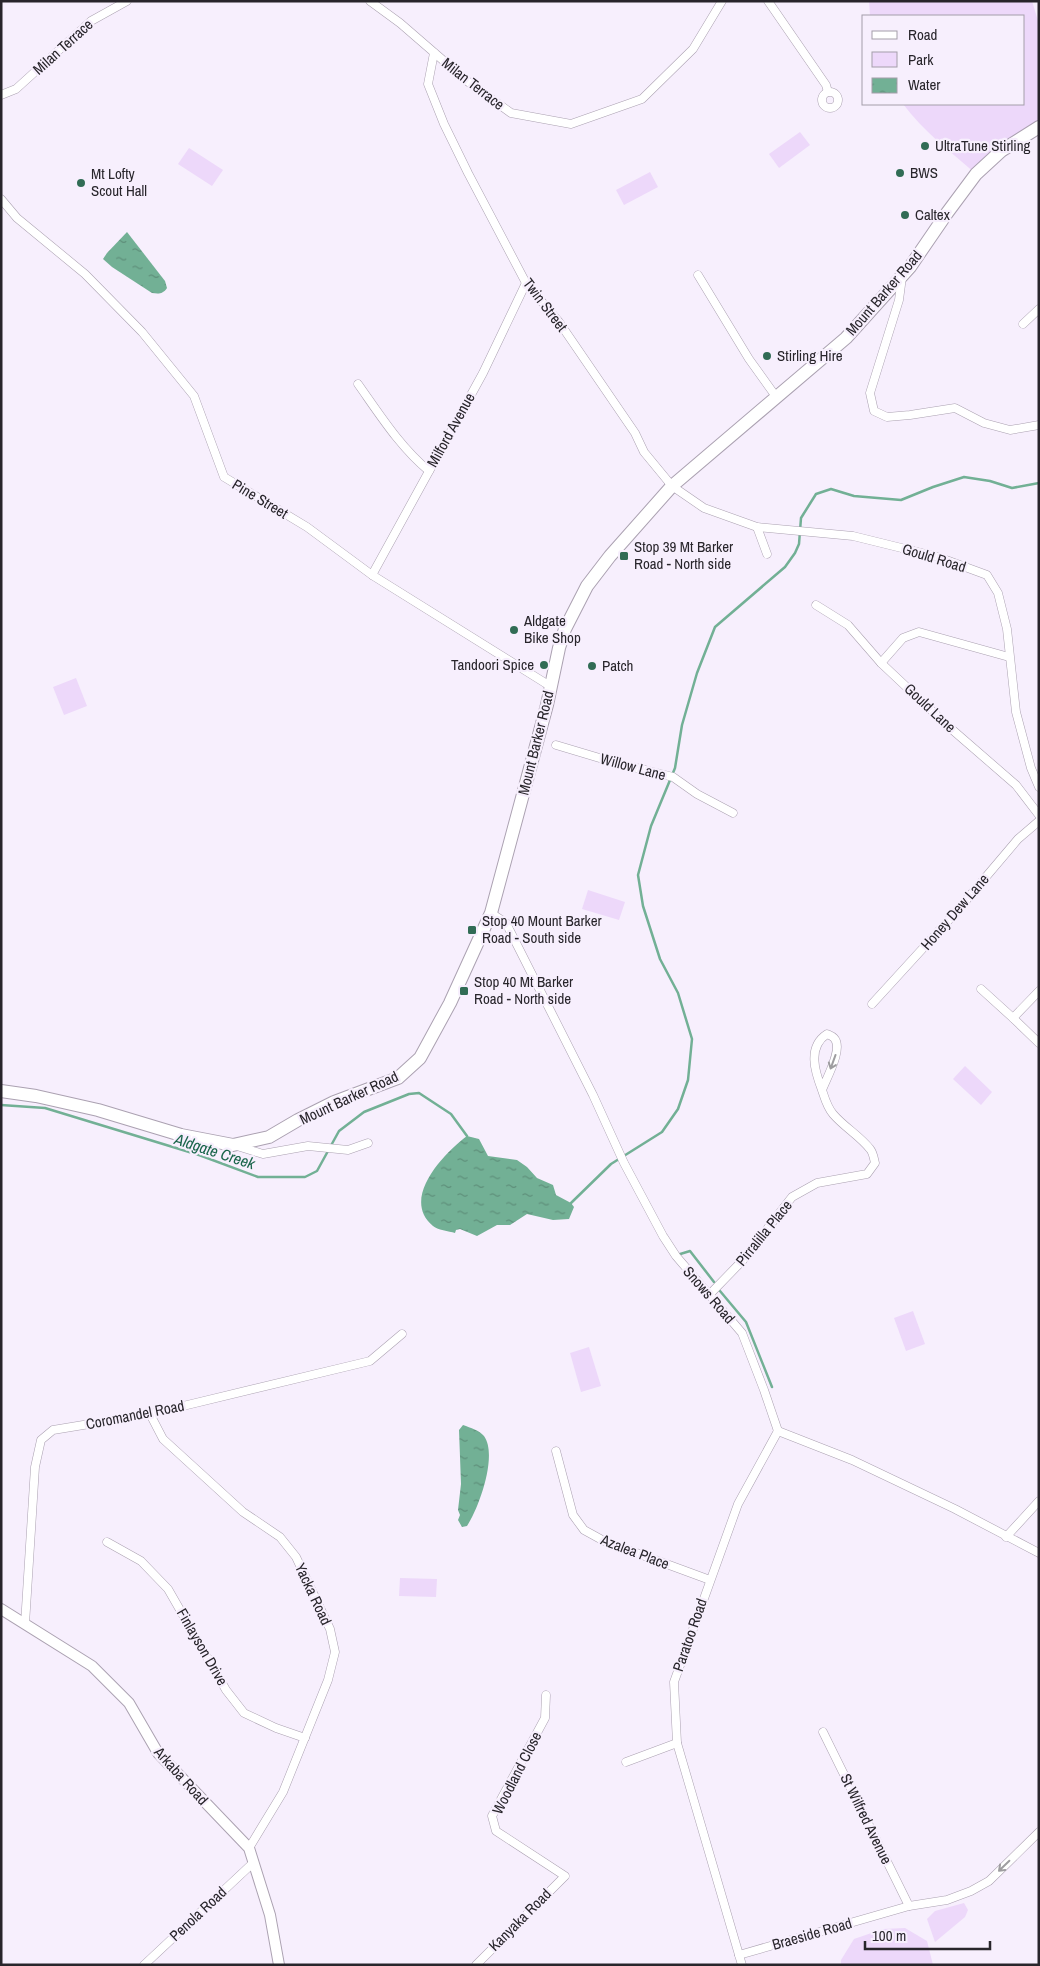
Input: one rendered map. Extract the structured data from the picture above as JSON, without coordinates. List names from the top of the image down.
{
  "streets": {
    "main road": ["Mount Barker Road"],
    "street": [
      "Milan Terrace",
      "Twin Street",
      "Milford Avenue",
      "Pine Street",
      "Gould Road",
      "Gould Lane",
      "Willow Lane",
      "Honey Dew Lane",
      "Pirralilla Place",
      "Snows Road",
      "Coromandel Road",
      "Azalea Place",
      "Yacka Road",
      "Paratoo Road",
      "Finlayson Drive",
      "Woodland Close",
      "Arkaba Road",
      "St Wilfred Avenue",
      "Penola Road",
      "Kanyaka Road",
      "Braeside Road"
    ]
  },
  "crossings": [
    ["Milan Terrace", "Twin Street"],
    ["Mount Barker Road", "Twin Street"],
    ["Mount Barker Road", "Pine Street"],
    ["Mount Barker Road", "Gould Road"],
    ["Mount Barker Road", "Snows Road"],
    ["Twin Street", "Milford Avenue"],
    ["Twin Street", "Gould Road"],
    ["Milford Avenue", "Pine Street"],
    ["Pirralilla Place", "Snows Road"],
    ["Snows Road", "Paratoo Road"],
    ["Coromandel Road", "Yacka Road"],
    ["Coromandel Road", "Arkaba Road"],
    ["Azalea Place", "Paratoo Road"],
    ["Yacka Road", "Finlayson Drive"],
    ["Yacka Road", "Arkaba Road"],
    ["Paratoo Road", "Braeside Road"],
    ["Woodland Close", "Kanyaka Road"],
    ["St Wilfred Avenue", "Braeside Road"]
  ],
  "one_way": ["Braeside Road"],
  "water": ["Aldgate Creek"],
  "places": {
    "other": [
      "UltraTune Stirling",
      "BWS",
      "Mt Lofty Scout Hall",
      "Caltex",
      "Stirling Hire",
      "Aldgate Bike Shop",
      "Tandoori Spice",
      "Patch"
    ],
    "transit": ["Stop 39 Mt Barker Road - North side", "Stop 40 Mount Barker Road - South side", "Stop 40 Mt Barker Road - North side"]
  },
  "legend": ["Road", "Park", "Water"],
  "scale_bar": "100 m"
}
